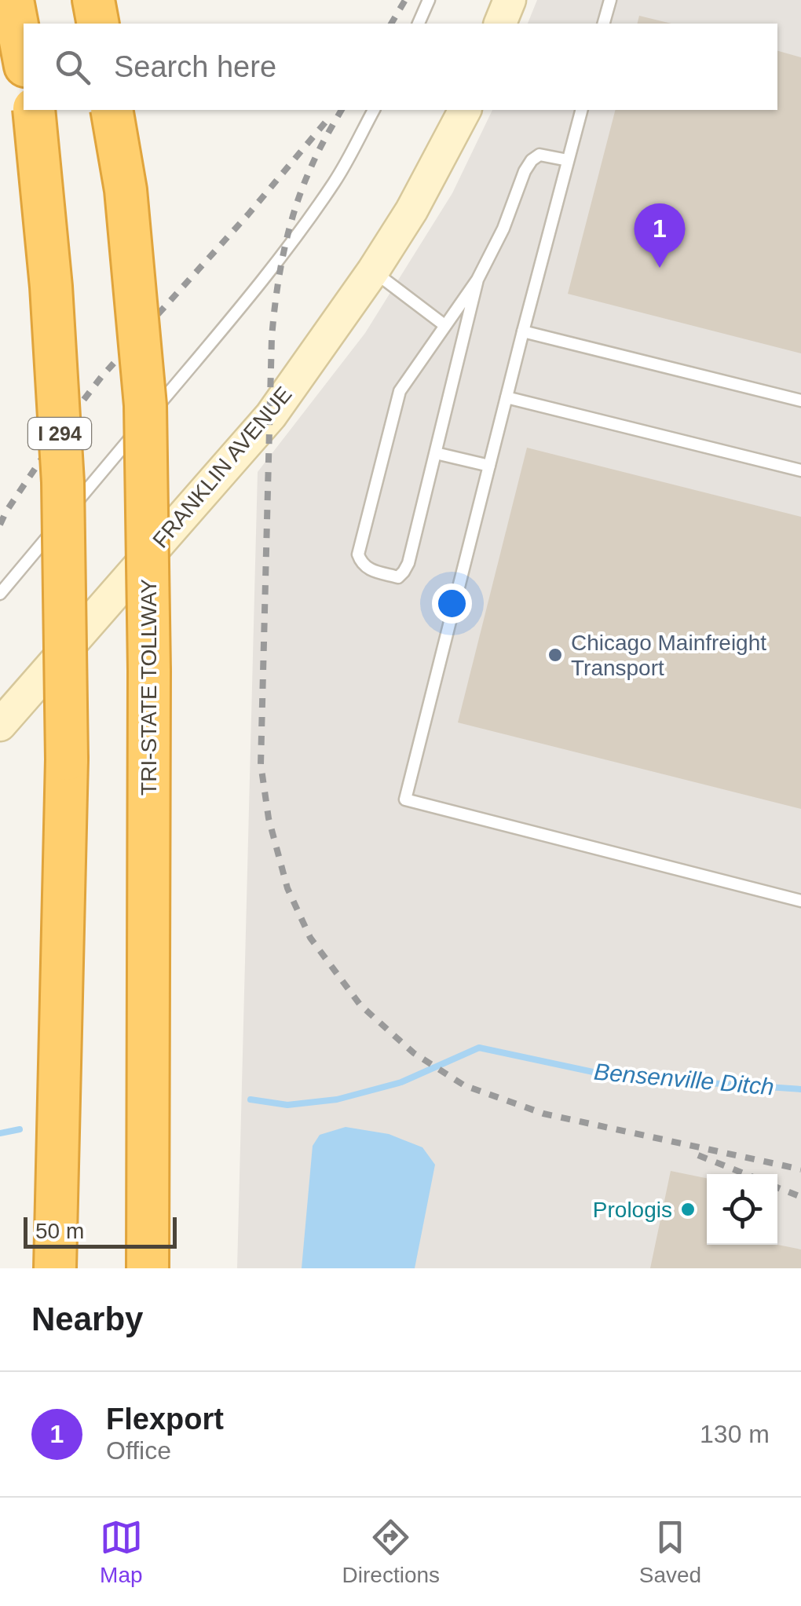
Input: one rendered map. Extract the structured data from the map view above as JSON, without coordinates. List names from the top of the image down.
{
  "streets": {
    "highway": ["I 294", "TRI-STATE TOLLWAY"],
    "main road": ["FRANKLIN AVENUE"]
  },
  "water": ["Bensenville Ditch"],
  "places": ["Chicago Mainfreight Transport", "Prologis"],
  "scale_bar": "50 m",
  "page": {
    "search": "Search here",
    "pins": "1",
    "scale": "50 m",
    "heading": "Nearby",
    "list": [
      {
        "mark": "1",
        "name": "Flexport",
        "note": "Office",
        "value": "130 m"
      }
    ],
    "nav": ["Map", "Directions", "Saved"]
  }
}
